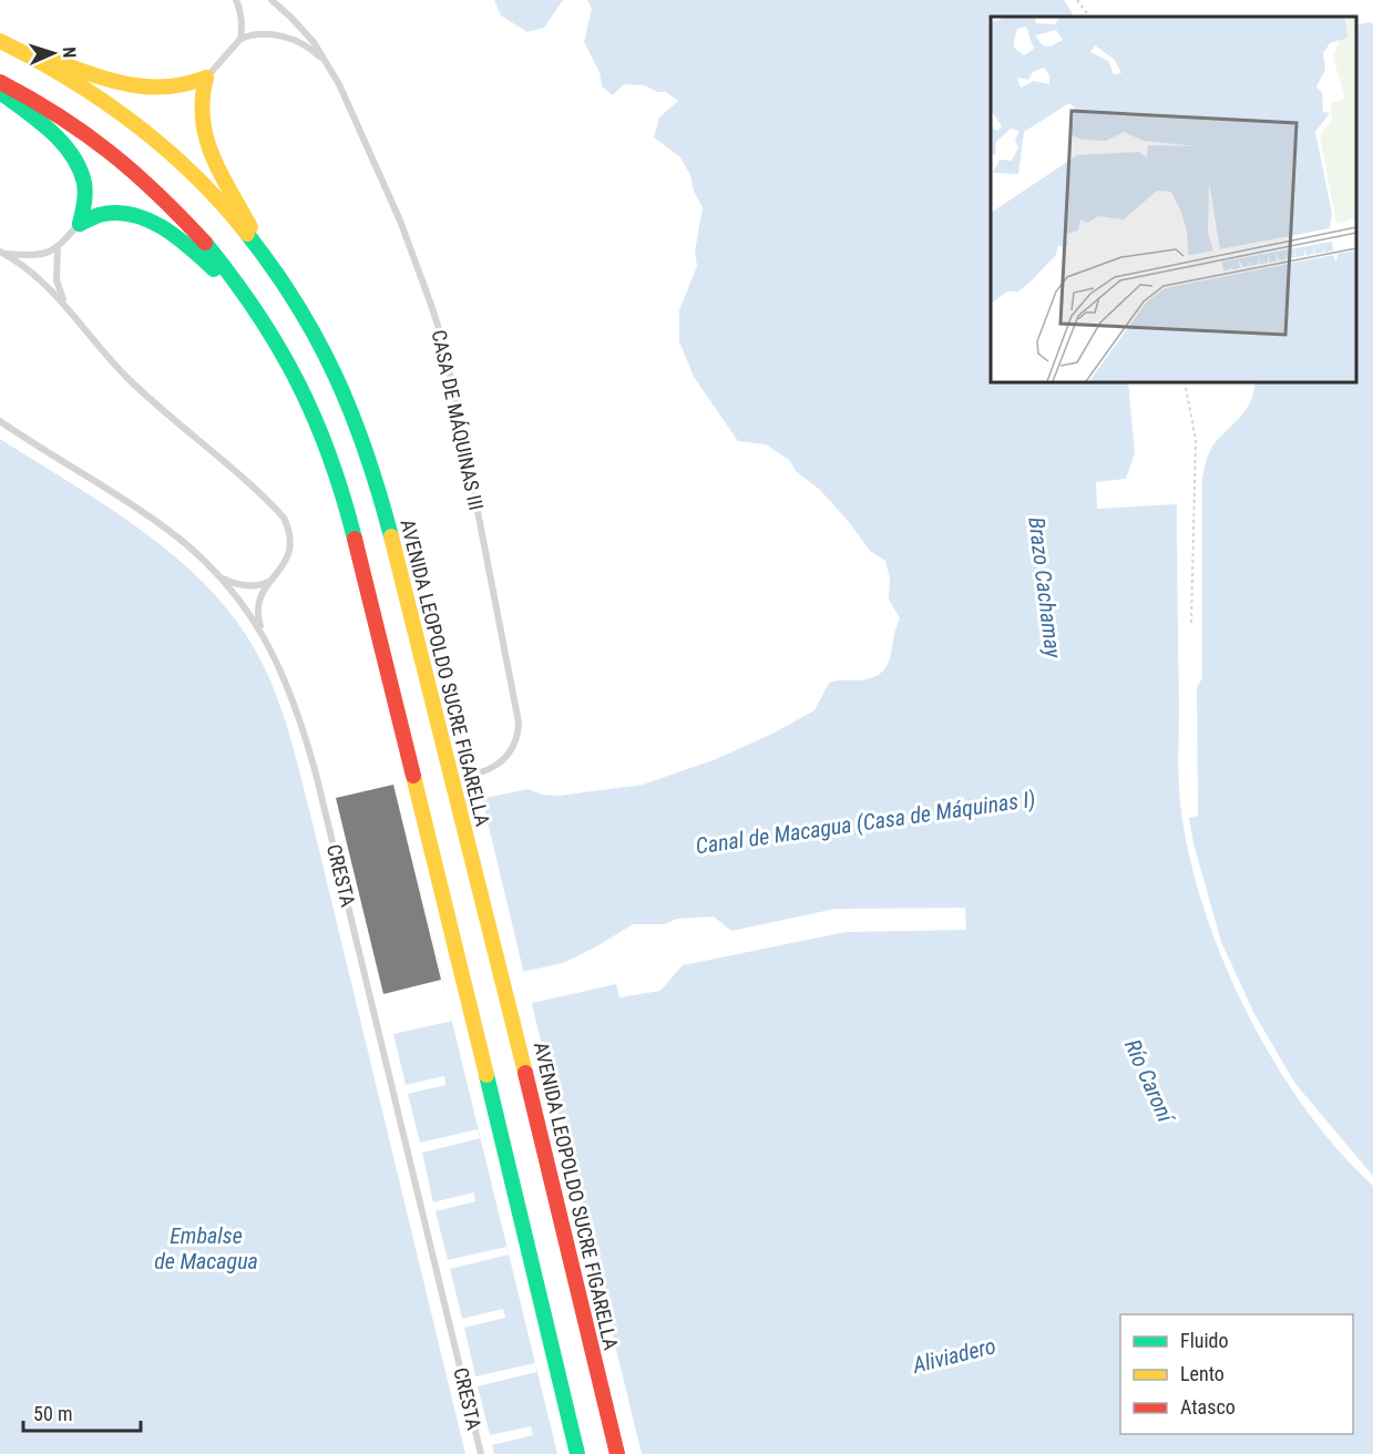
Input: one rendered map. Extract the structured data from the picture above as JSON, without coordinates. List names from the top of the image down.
{
  "streets": {
    "main road": ["AVENIDA LEOPOLDO SUCRE FIGARELLA"],
    "lane": ["CASA DE MÁQUINAS III", "CRESTA"]
  },
  "water": [
    "Brazo Cachamay",
    "Canal de Macagua (Casa de Máquinas I)",
    "Río Caroní",
    "Embalse de Macagua",
    "Aliviadero"
  ],
  "legend": ["Fluido", "Lento", "Atasco"],
  "scale_bar": "50 m",
  "north": "right"
}
